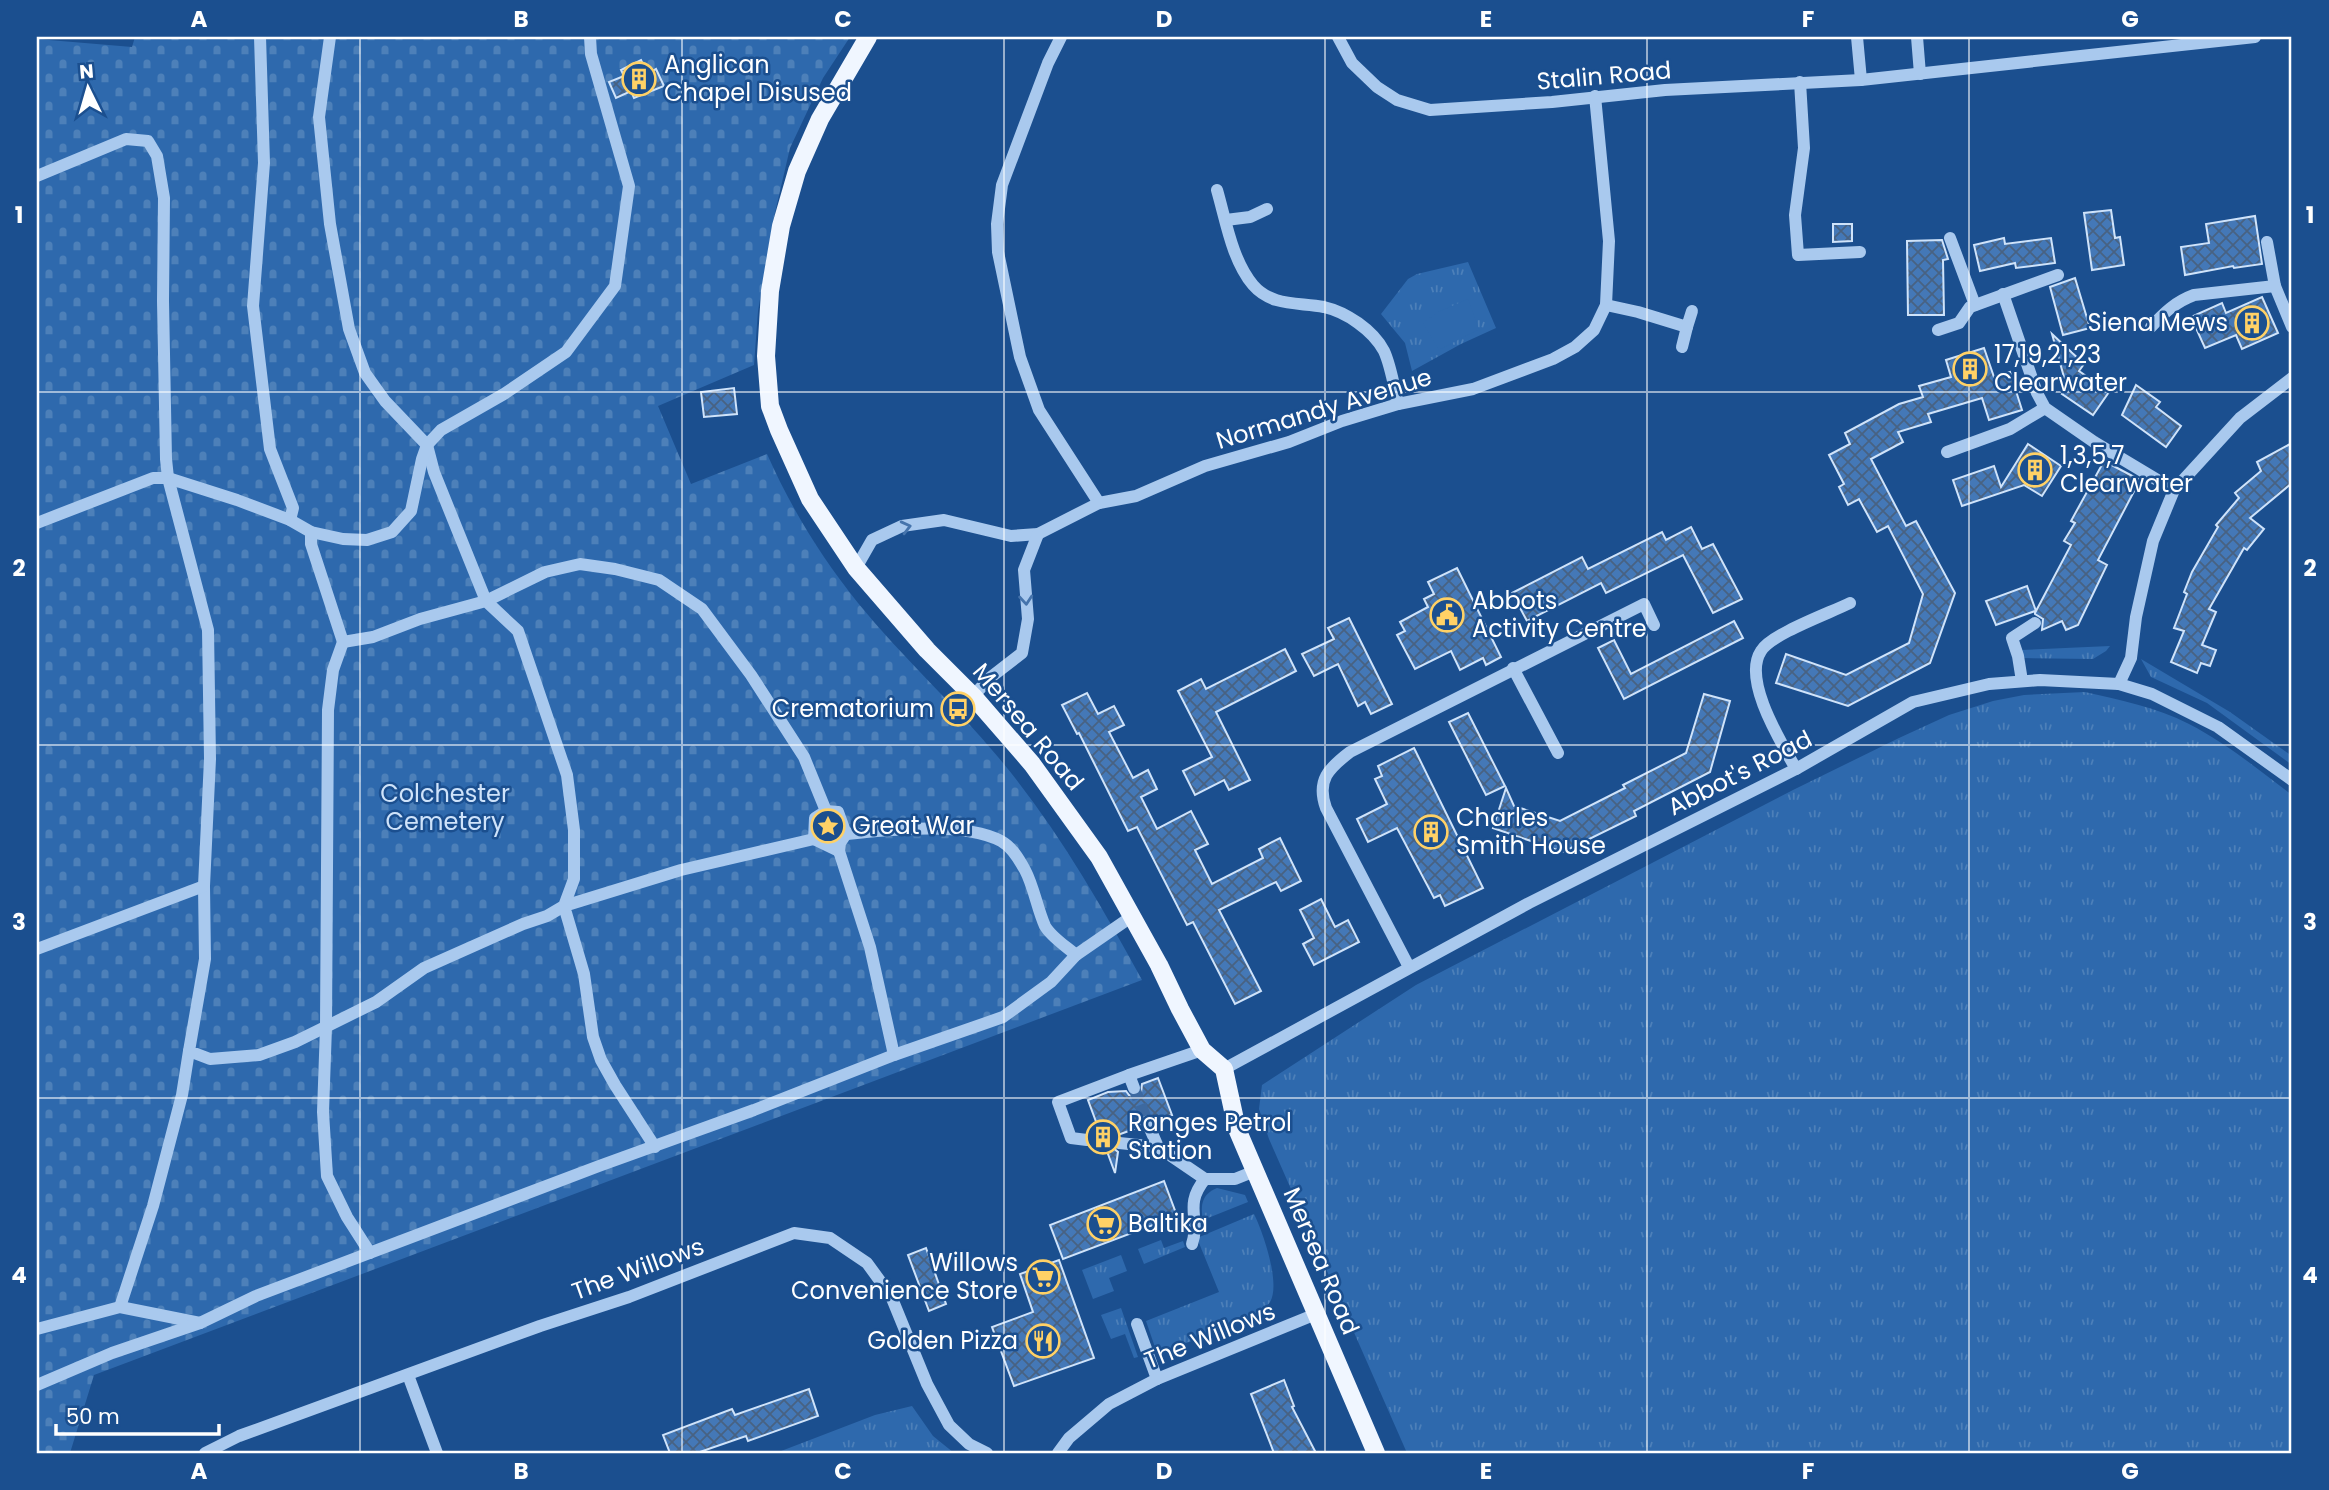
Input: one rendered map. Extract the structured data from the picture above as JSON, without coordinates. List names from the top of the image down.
{
  "streets": {
    "main road": ["Mersea Road"],
    "street": [
      "Stalin Road",
      "Normandy Avenue",
      "Abbot's Road",
      "The Willows"
    ]
  },
  "crossings": [
    ["Stalin Road", "Normandy Avenue"],
    ["Normandy Avenue", "Mersea Road"],
    ["Mersea Road", "Abbot's Road"],
    ["Mersea Road", "The Willows"]
  ],
  "parks": ["Colchester Cemetery"],
  "places": {
    "building": [
      "Anglican Chapel Disused",
      "Siena Mews",
      "17,19,21,23 Clearwater",
      "1,3,5,7 Clearwater",
      "Charles Smith House",
      "Ranges Petrol Station"
    ],
    "public building": ["Abbots Activity Centre"],
    "bus stop": ["Crematorium"],
    "place": ["Great War"],
    "supermarket": ["Baltika", "Willows Convenience Store"],
    "restaurant": ["Golden Pizza"]
  },
  "scale_bar": "50 m",
  "north": "top",
  "grid": {
    "columns": [
      "A",
      "B",
      "C",
      "D",
      "E",
      "F",
      "G"
    ],
    "rows": [
      "1",
      "2",
      "3",
      "4"
    ]
  }
}
